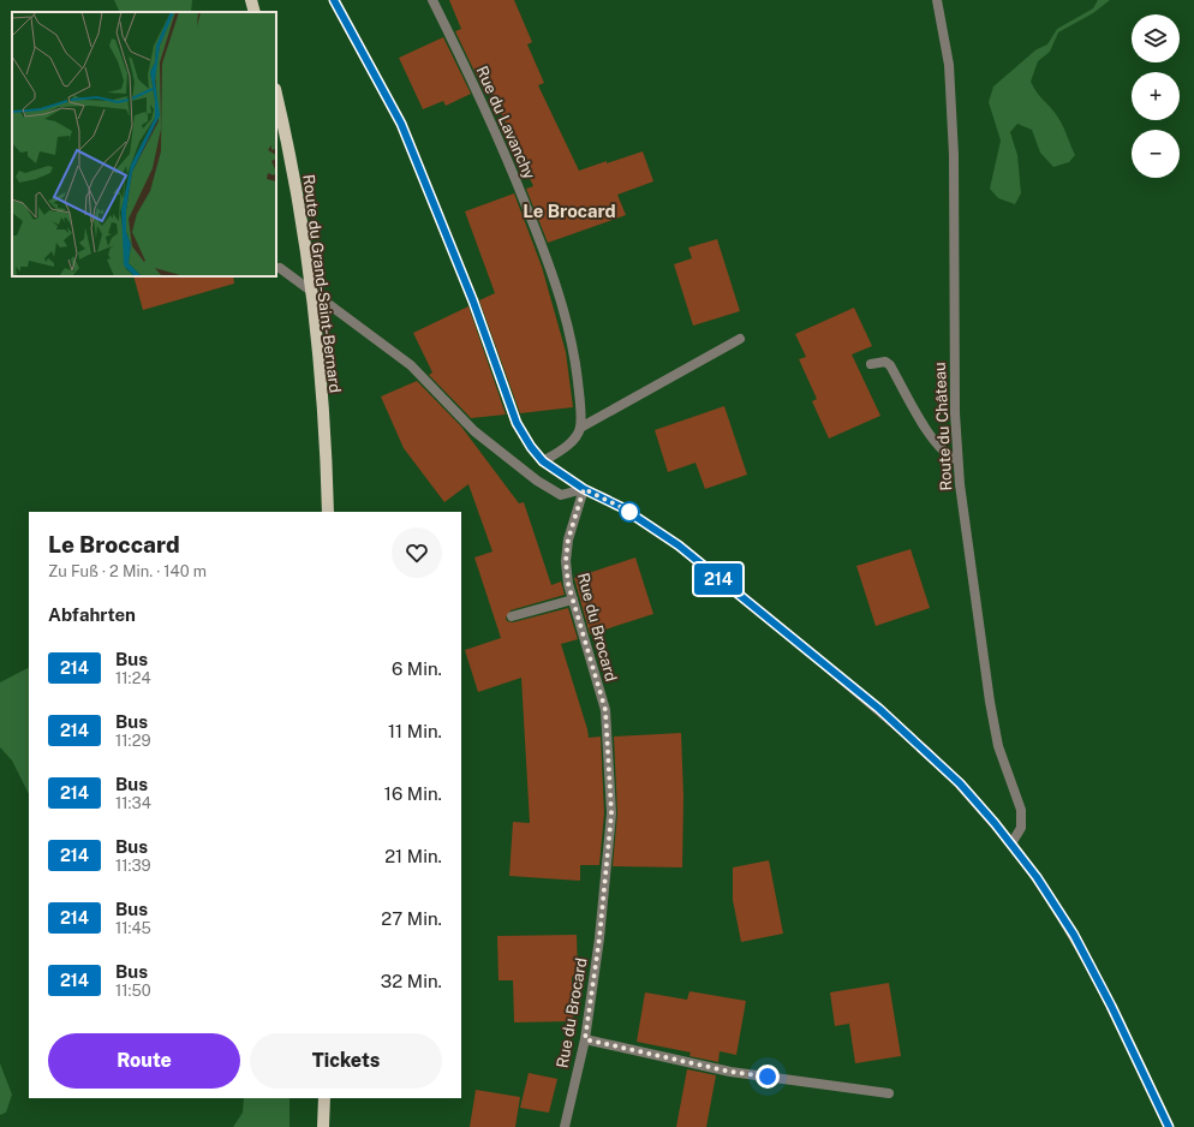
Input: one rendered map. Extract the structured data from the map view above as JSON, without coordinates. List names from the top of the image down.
{
  "streets": {
    "main road": ["Route du Grand-Saint-Bernard"],
    "street": ["Rue du Lavanchy", "Route du Château", "Rue du Brocard"]
  },
  "districts": ["Le Brocard"],
  "lines": ["bus line 214"],
  "page": {
    "on_map": "214",
    "map_buttons": ["+", "−"],
    "heading": [
      ["Le Broccard", "Zu Fuß · 2 Min. · 140 m"],
      "Abfahrten"
    ],
    "list": [
      {
        "mark": "214",
        "name": "Bus",
        "note": "11:24",
        "value": "6 Min."
      },
      {
        "mark": "214",
        "name": "Bus",
        "note": "11:29",
        "value": "11 Min."
      },
      {
        "mark": "214",
        "name": "Bus",
        "note": "11:34",
        "value": "16 Min."
      },
      {
        "mark": "214",
        "name": "Bus",
        "note": "11:39",
        "value": "21 Min."
      },
      {
        "mark": "214",
        "name": "Bus",
        "note": "11:45",
        "value": "27 Min."
      },
      {
        "mark": "214",
        "name": "Bus",
        "note": "11:50",
        "value": "32 Min."
      }
    ],
    "buttons": ["Route", "Tickets"]
  }
}
